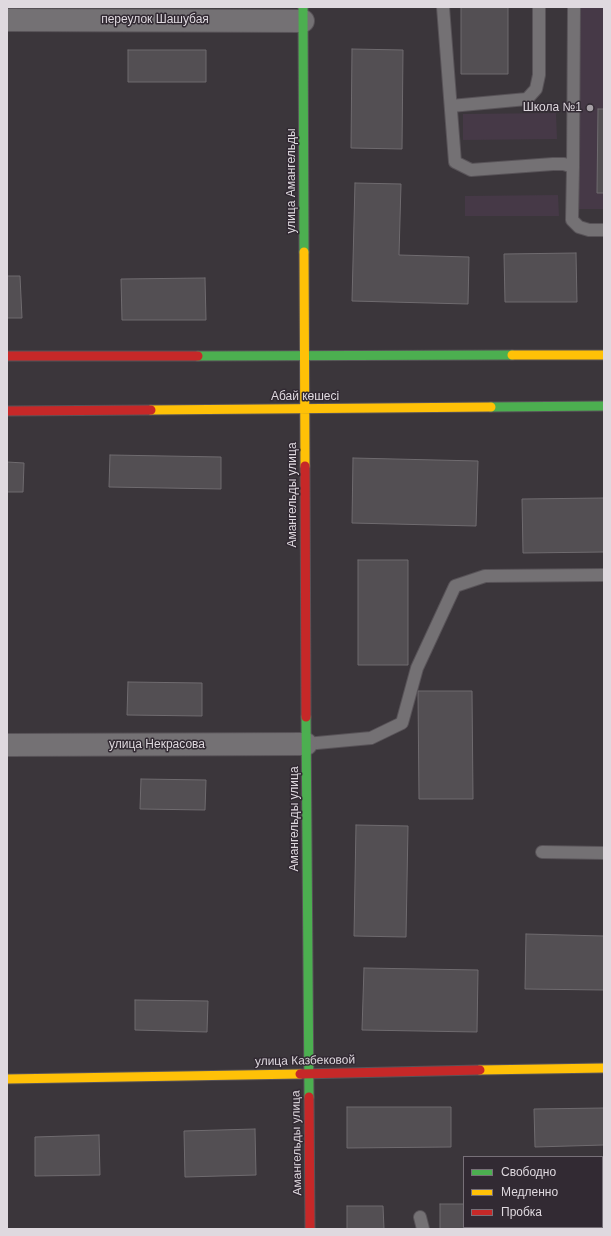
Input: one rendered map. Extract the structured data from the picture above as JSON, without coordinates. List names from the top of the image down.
{
  "streets": {
    "street": [
      "переулок Шашубая",
      "улица Амангельды",
      "Абай көшесі",
      "Амангельды улица",
      "улица Некрасова",
      "улица Казбековой"
    ]
  },
  "crossings": [
    ["переулок Шашубая", "улица Амангельды"],
    ["улица Амангельды", "Абай көшесі"],
    ["улица Амангельды", "Амангельды улица"],
    ["Абай көшесі", "Амангельды улица"],
    ["Амангельды улица", "улица Некрасова"],
    ["Амангельды улица", "улица Казбековой"]
  ],
  "places": ["Школа №1"],
  "legend": ["Свободно", "Медленно", "Пробка"]
}
